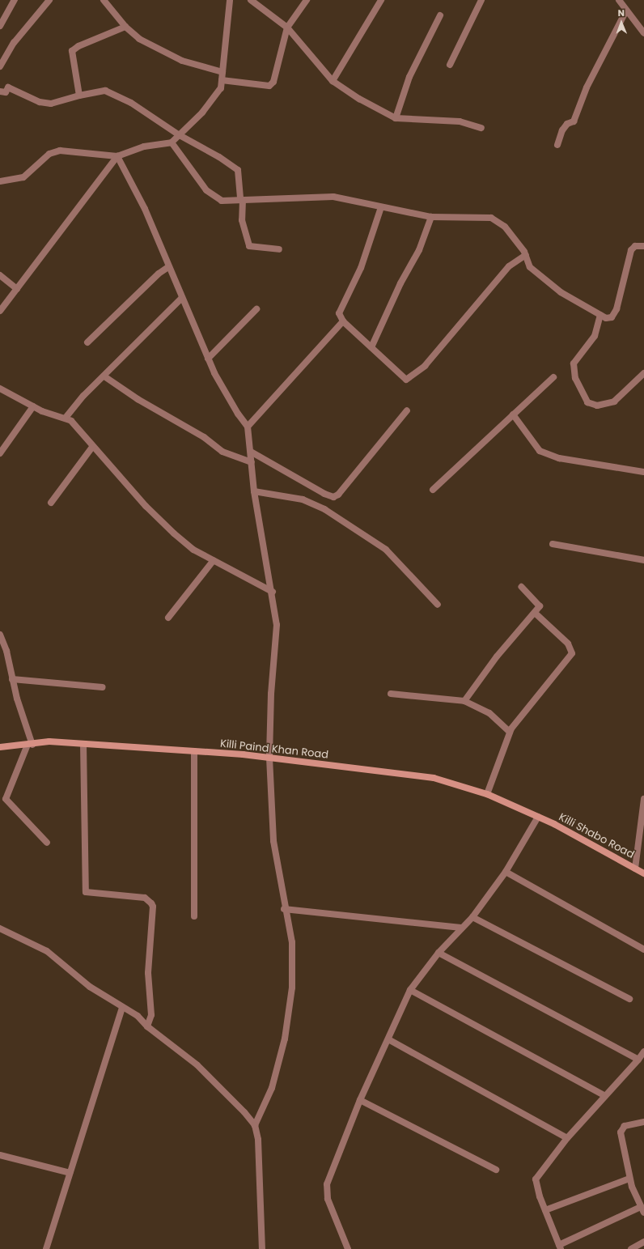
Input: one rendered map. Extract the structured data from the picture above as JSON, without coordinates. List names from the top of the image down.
{
  "streets": {
    "street": ["Killi Paind Khan Road", "Killi Shabo Road"]
  },
  "crossings": [
    ["Killi Paind Khan Road", "Killi Shabo Road"]
  ],
  "north": "top"
}
